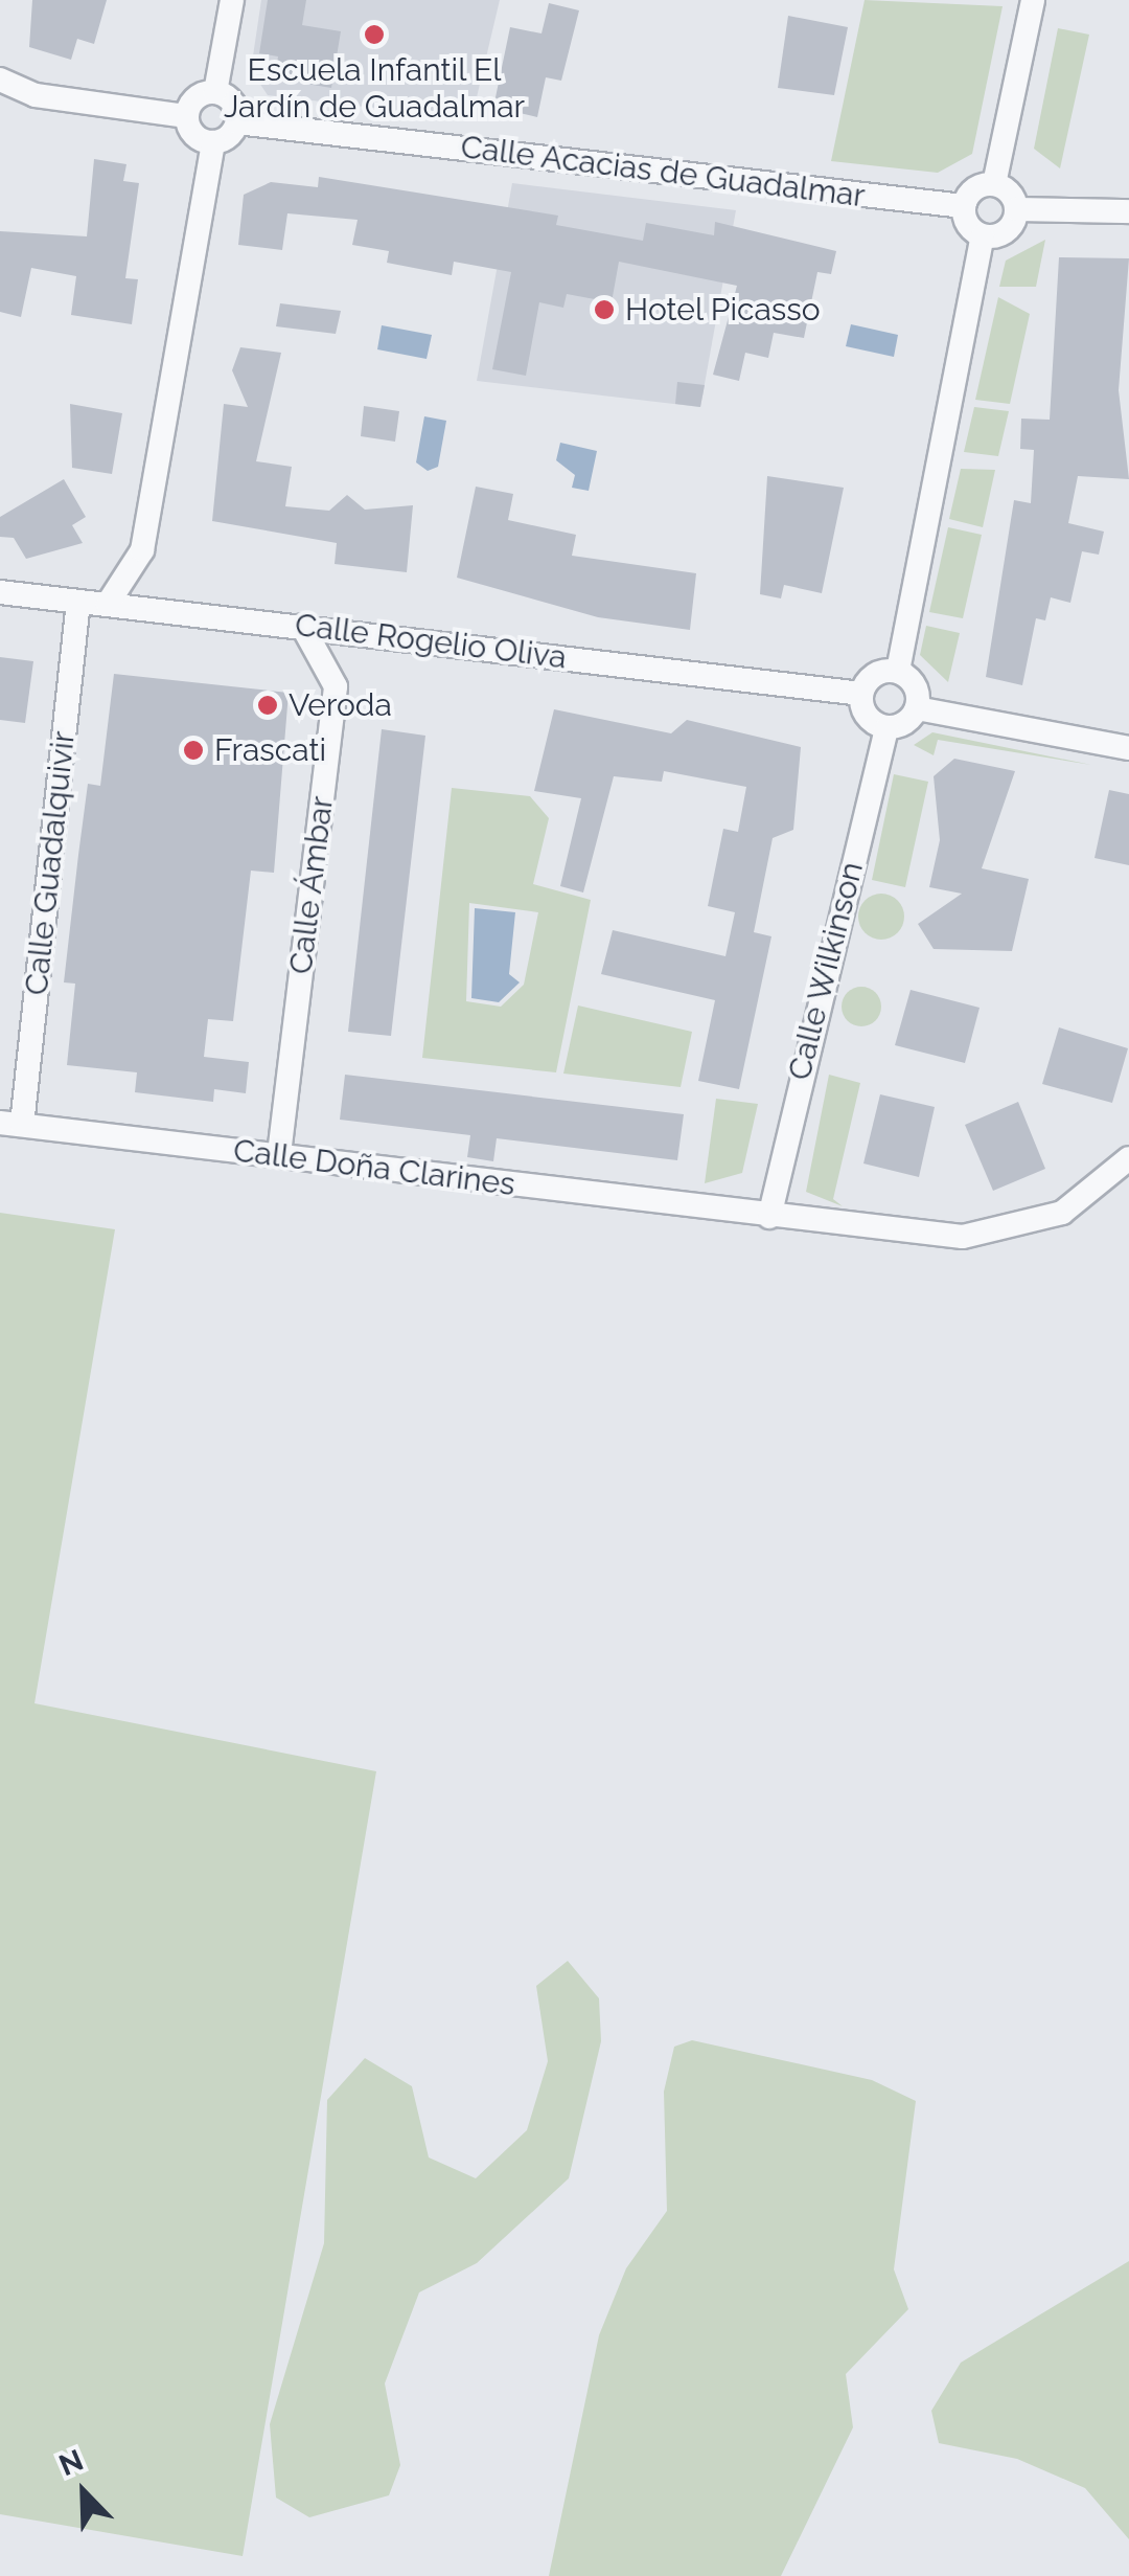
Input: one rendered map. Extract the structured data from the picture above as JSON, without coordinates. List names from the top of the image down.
{
  "streets": {
    "street": [
      "Calle Acacias de Guadalmar",
      "Calle Rogelio Oliva",
      "Calle Guadalquivir",
      "Calle Ámbar",
      "Calle Wilkinson",
      "Calle Doña Clarines"
    ]
  },
  "crossings": [
    ["Calle Rogelio Oliva", "Calle Guadalquivir"],
    ["Calle Rogelio Oliva", "Calle Ámbar"],
    ["Calle Rogelio Oliva", "Calle Wilkinson"],
    ["Calle Guadalquivir", "Calle Doña Clarines"],
    ["Calle Ámbar", "Calle Doña Clarines"],
    ["Calle Wilkinson", "Calle Doña Clarines"]
  ],
  "places": [
    "Escuela Infantil El Jardín de Guadalmar",
    "Hotel Picasso",
    "Veroda",
    "Frascati"
  ],
  "north": "top left"
}
